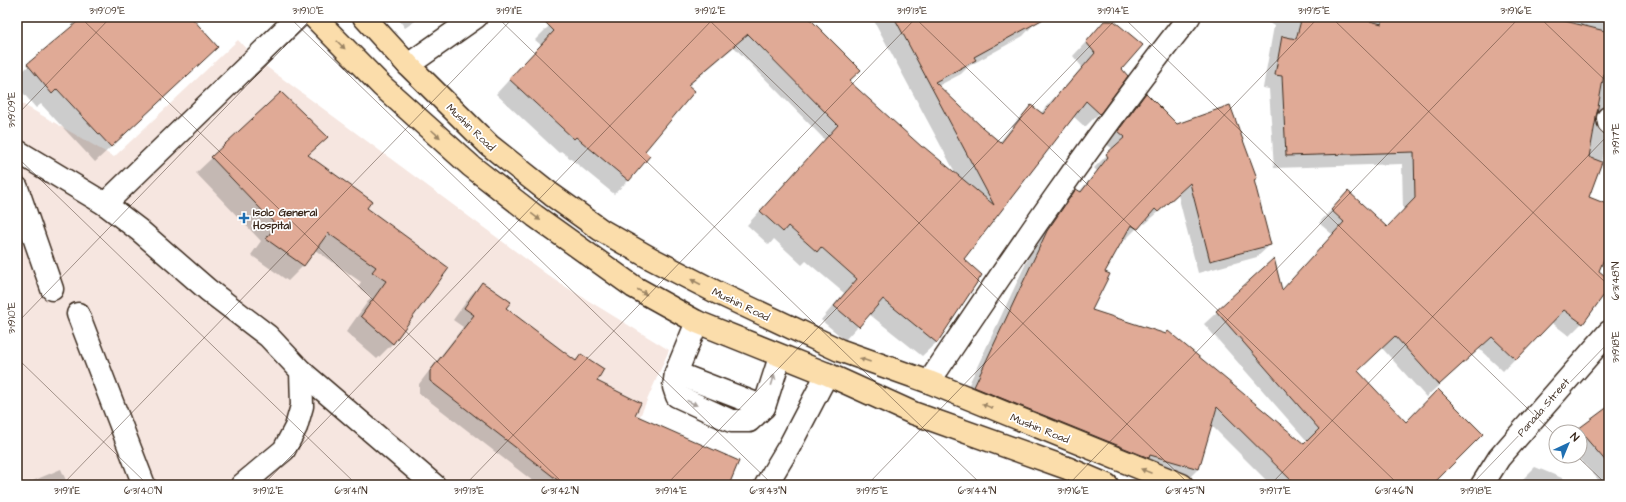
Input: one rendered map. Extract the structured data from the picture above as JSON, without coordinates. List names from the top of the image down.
{
  "streets": {
    "main road": ["Mushin Road"],
    "street": ["Panada Street"]
  },
  "places": {
    "health": ["Isolo General Hospital"]
  },
  "north": "top right",
  "coordinates": [
    "3°19'09\"E",
    "3°19'10\"E",
    "3°19'11\"E",
    "3°19'12\"E",
    "3°19'13\"E",
    "3°19'14\"E",
    "3°19'15\"E",
    "3°19'16\"E",
    "3°19'17\"E",
    "6°31'48\"N",
    "3°19'18\"E",
    "6°31'40\"N",
    "6°31'41\"N",
    "6°31'42\"N",
    "6°31'43\"N",
    "6°31'44\"N",
    "6°31'45\"N",
    "6°31'46\"N"
  ]
}
